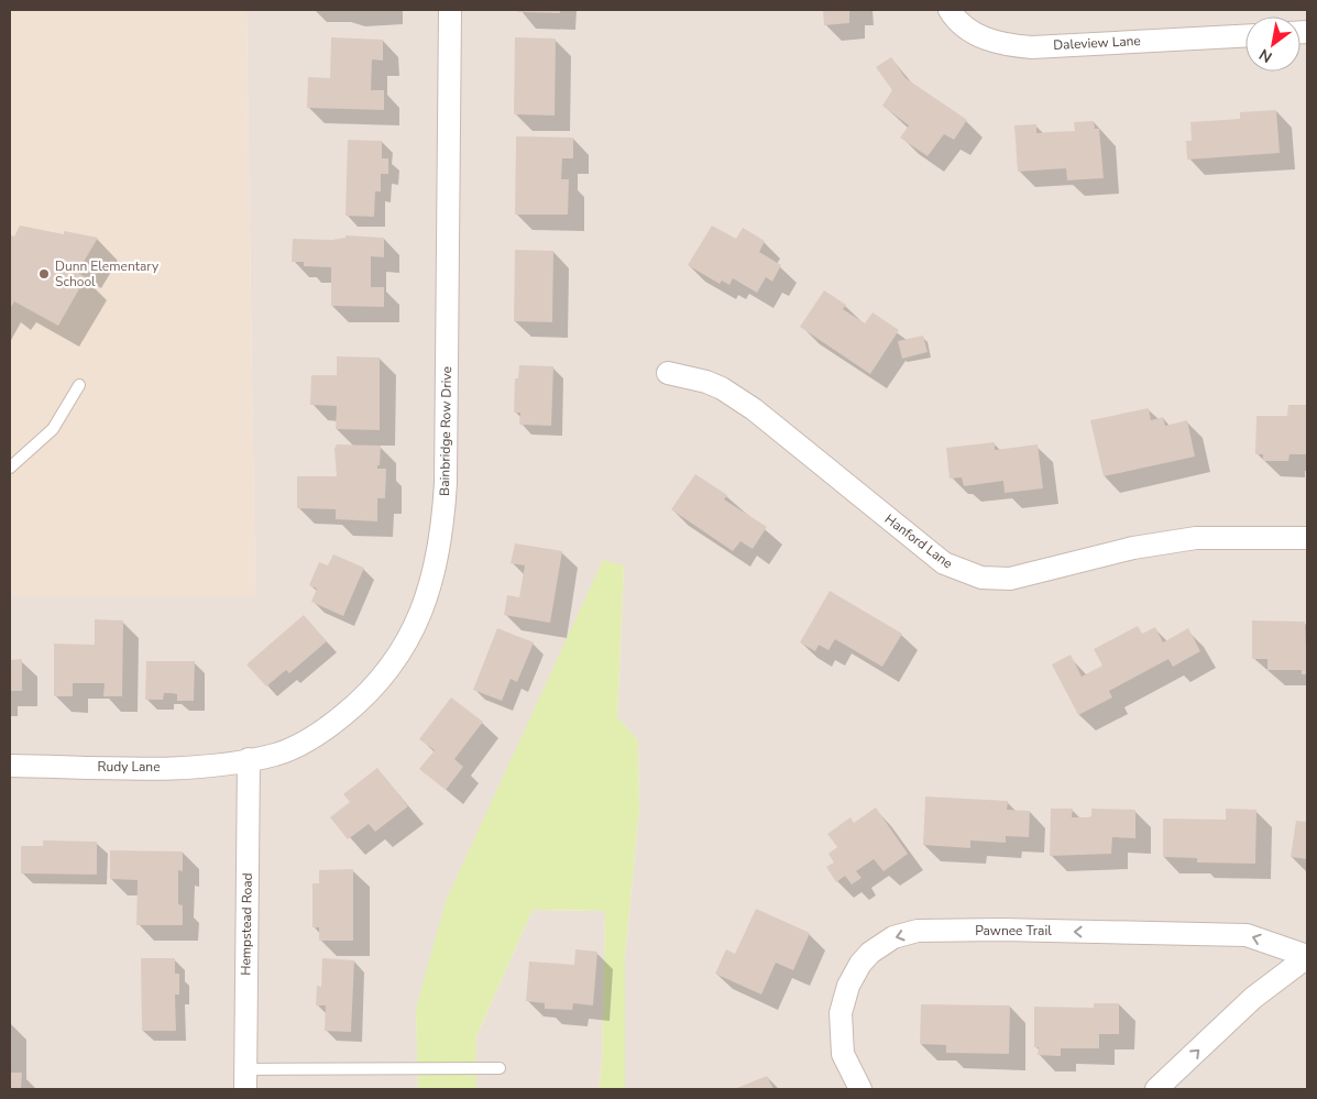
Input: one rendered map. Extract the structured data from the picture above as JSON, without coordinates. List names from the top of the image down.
{
  "streets": {
    "street": [
      "Daleview Lane",
      "Bainbridge Row Drive",
      "Hanford Lane",
      "Rudy Lane",
      "Hempstead Road",
      "Pawnee Trail"
    ]
  },
  "crossings": [
    ["Bainbridge Row Drive", "Rudy Lane"],
    ["Bainbridge Row Drive", "Hempstead Road"],
    ["Rudy Lane", "Hempstead Road"]
  ],
  "places": ["Dunn Elementary School"],
  "north": "bottom left"
}
